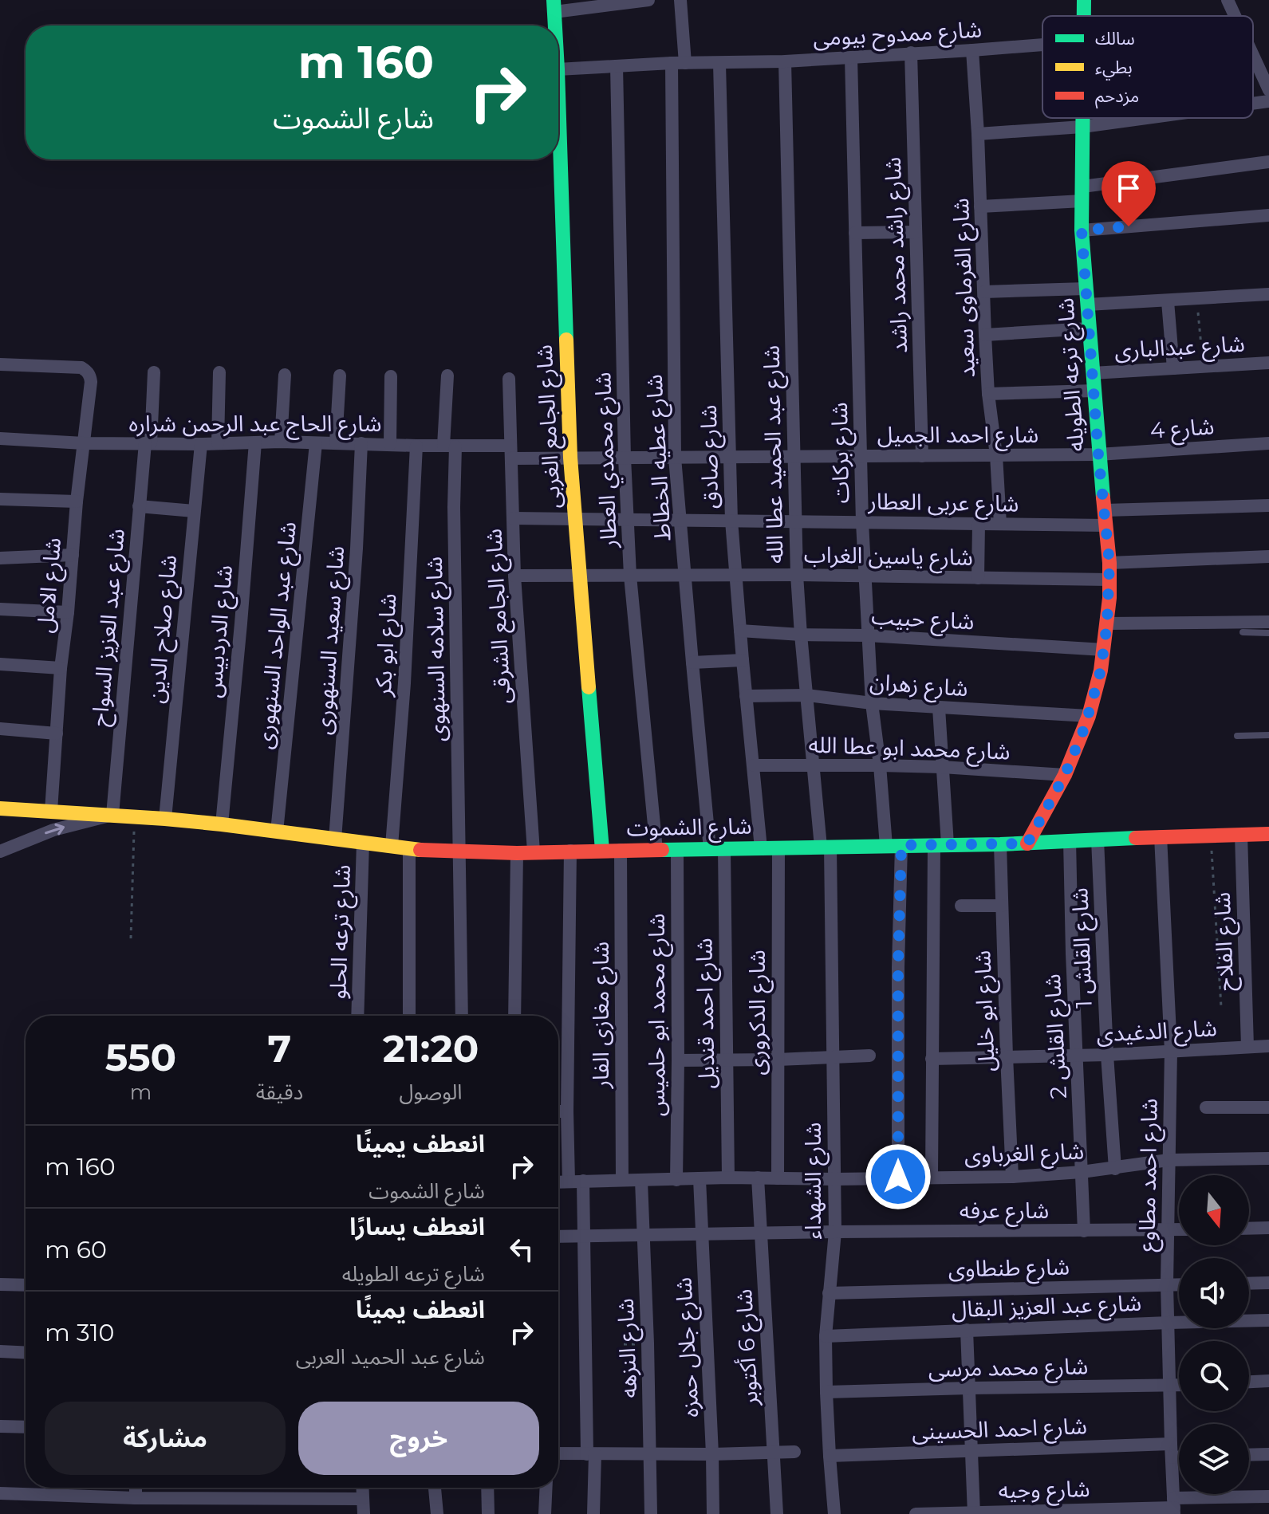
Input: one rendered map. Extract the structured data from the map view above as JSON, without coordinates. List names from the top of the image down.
{
  "streets": {
    "street": [
      "شارع ممدوح بيومى",
      "شارع راشد محمد راشد",
      "شارع الفرماوى سعيد",
      "شارع عبدالبارى",
      "شارع ترعه الطويله",
      "شارع الحاج عبد الرحمن شراره",
      "شارع الجامع الغربى",
      "شارع 4",
      "شارع احمد الجميل",
      "شارع بركات",
      "شارع عبد الحميد عطا الله",
      "شارع صادق",
      "شارع عطيه الخطاط",
      "شارع محمدي العطار",
      "شارع عربى العطار",
      "شارع ياسين الغراب",
      "شارع الامل",
      "شارع الجامع الشرقى",
      "شارع حبيب",
      "شارع عبد العزيز السواح",
      "شارع صلاح الدين",
      "شارع الدردبيس",
      "شارع عبد الواحد السنهورى",
      "شارع سعيد السنهورى",
      "شارع ابو بكر",
      "شارع سلامه السنهوى",
      "شارع زهران",
      "شارع محمد ابو عطا الله",
      "شارع الشموت",
      "شارع ترعه الحلو",
      "شارع الفلاح",
      "شارع القلش 1",
      "شارع ابو خليل",
      "شارع الدكرورى",
      "شارع احمد قنديل",
      "شارع مغازى الفار",
      "شارع محمد ابو حلميس",
      "شارع الدغيدى",
      "شارع القلش 2",
      "شارع الغرباوى",
      "شارع احمد مطاوع",
      "شارع الشهداء",
      "شارع عرفه",
      "شارع طنطاوى",
      "شارع عبد العزيز البقال",
      "شارع جلال حمزه",
      "شارع 6 أكتوبر",
      "شارع النزهه",
      "شارع محمد مرسى",
      "شارع احمد الحسينى",
      "شارع وجيه"
    ]
  },
  "crossings": [
    ["شارع ممدوح بيومى", "شارع راشد محمد راشد"],
    ["شارع ممدوح بيومى", "شارع الفرماوى سعيد"],
    ["شارع ممدوح بيومى", "شارع بركات"],
    ["شارع ممدوح بيومى", "شارع عبد الحميد عطا الله"],
    ["شارع ممدوح بيومى", "شارع صادق"],
    ["شارع ممدوح بيومى", "شارع عطيه الخطاط"],
    ["شارع ممدوح بيومى", "شارع محمدي العطار"],
    ["شارع راشد محمد راشد", "شارع احمد الجميل"],
    ["شارع الفرماوى سعيد", "شارع احمد الجميل"],
    ["شارع الفرماوى سعيد", "شارع عربى العطار"],
    ["شارع عبدالبارى", "شارع ترعه الطويله"],
    ["شارع ترعه الطويله", "شارع 4"],
    ["شارع ترعه الطويله", "شارع احمد الجميل"],
    ["شارع ترعه الطويله", "شارع عربى العطار"],
    ["شارع ترعه الطويله", "شارع ياسين الغراب"],
    ["شارع ترعه الطويله", "شارع حبيب"],
    ["شارع ترعه الطويله", "شارع زهران"],
    ["شارع ترعه الطويله", "شارع محمد ابو عطا الله"],
    ["شارع ترعه الطويله", "شارع الشموت"],
    ["شارع الحاج عبد الرحمن شراره", "شارع احمد الجميل"],
    ["شارع الحاج عبد الرحمن شراره", "شارع الامل"],
    ["شارع الحاج عبد الرحمن شراره", "شارع الجامع الشرقى"],
    ["شارع الحاج عبد الرحمن شراره", "شارع عبد العزيز السواح"],
    ["شارع الحاج عبد الرحمن شراره", "شارع صلاح الدين"],
    ["شارع الحاج عبد الرحمن شراره", "شارع الدردبيس"],
    ["شارع الحاج عبد الرحمن شراره", "شارع عبد الواحد السنهورى"],
    ["شارع الحاج عبد الرحمن شراره", "شارع سعيد السنهورى"],
    ["شارع الحاج عبد الرحمن شراره", "شارع ابو بكر"],
    ["شارع الحاج عبد الرحمن شراره", "شارع سلامه السنهوى"],
    ["شارع الجامع الغربى", "شارع احمد الجميل"],
    ["شارع الجامع الغربى", "شارع عربى العطار"],
    ["شارع الجامع الغربى", "شارع ياسين الغراب"],
    ["شارع الجامع الغربى", "شارع الشموت"],
    ["شارع 4", "شارع احمد الجميل"],
    ["شارع احمد الجميل", "شارع بركات"],
    ["شارع احمد الجميل", "شارع عبد الحميد عطا الله"],
    ["شارع احمد الجميل", "شارع صادق"],
    ["شارع احمد الجميل", "شارع عطيه الخطاط"],
    ["شارع احمد الجميل", "شارع محمدي العطار"],
    ["شارع احمد الجميل", "شارع الجامع الشرقى"],
    ["شارع بركات", "شارع عربى العطار"],
    ["شارع بركات", "شارع ياسين الغراب"],
    ["شارع بركات", "شارع حبيب"],
    ["شارع بركات", "شارع زهران"],
    ["شارع بركات", "شارع محمد ابو عطا الله"],
    ["شارع بركات", "شارع الشموت"],
    ["شارع عبد الحميد عطا الله", "شارع عربى العطار"],
    ["شارع عبد الحميد عطا الله", "شارع ياسين الغراب"],
    ["شارع عبد الحميد عطا الله", "شارع حبيب"],
    ["شارع عبد الحميد عطا الله", "شارع زهران"],
    ["شارع عبد الحميد عطا الله", "شارع محمد ابو عطا الله"],
    ["شارع عبد الحميد عطا الله", "شارع الشموت"],
    ["شارع عبد الحميد عطا الله", "شارع الشهداء"],
    ["شارع صادق", "شارع عربى العطار"],
    ["شارع صادق", "شارع ياسين الغراب"],
    ["شارع صادق", "شارع حبيب"],
    ["شارع صادق", "شارع زهران"],
    ["شارع صادق", "شارع محمد ابو عطا الله"],
    ["شارع صادق", "شارع الشموت"],
    ["شارع عطيه الخطاط", "شارع عربى العطار"],
    ["شارع عطيه الخطاط", "شارع ياسين الغراب"],
    ["شارع عطيه الخطاط", "شارع الشموت"],
    ["شارع عطيه الخطاط", "شارع احمد قنديل"],
    ["شارع محمدي العطار", "شارع عربى العطار"],
    ["شارع محمدي العطار", "شارع ياسين الغراب"],
    ["شارع محمدي العطار", "شارع الشموت"],
    ["شارع عربى العطار", "شارع الجامع الشرقى"],
    ["شارع ياسين الغراب", "شارع الجامع الشرقى"],
    ["شارع الامل", "شارع الشموت"],
    ["شارع الجامع الشرقى", "شارع الشموت"],
    ["شارع عبد العزيز السواح", "شارع الشموت"],
    ["شارع صلاح الدين", "شارع الشموت"],
    ["شارع الدردبيس", "شارع الشموت"],
    ["شارع عبد الواحد السنهورى", "شارع الشموت"],
    ["شارع سعيد السنهورى", "شارع الشموت"],
    ["شارع ابو بكر", "شارع الشموت"],
    ["شارع سلامه السنهوى", "شارع الشموت"],
    ["شارع الشموت", "شارع ترعه الحلو"],
    ["شارع الشموت", "شارع الفلاح"],
    ["شارع الشموت", "شارع القلش 1"],
    ["شارع الشموت", "شارع ابو خليل"],
    ["شارع الشموت", "شارع الدكرورى"],
    ["شارع الشموت", "شارع احمد قنديل"],
    ["شارع الشموت", "شارع مغازى الفار"],
    ["شارع الشموت", "شارع محمد ابو حلميس"],
    ["شارع الشموت", "شارع القلش 2"],
    ["شارع الشموت", "شارع احمد مطاوع"],
    ["شارع الشموت", "شارع الشهداء"],
    ["شارع الفلاح", "شارع الدغيدى"],
    ["شارع القلش 1", "شارع الدغيدى"],
    ["شارع القلش 1", "شارع الغرباوى"],
    ["شارع ابو خليل", "شارع الدغيدى"],
    ["شارع ابو خليل", "شارع الغرباوى"],
    ["شارع الدكرورى", "شارع الغرباوى"],
    ["شارع احمد قنديل", "شارع الغرباوى"],
    ["شارع مغازى الفار", "شارع الغرباوى"],
    ["شارع محمد ابو حلميس", "شارع الغرباوى"],
    ["شارع الدغيدى", "شارع القلش 2"],
    ["شارع الدغيدى", "شارع احمد مطاوع"],
    ["شارع القلش 2", "شارع الغرباوى"],
    ["شارع القلش 2", "شارع عرفه"],
    ["شارع الغرباوى", "شارع احمد مطاوع"],
    ["شارع الغرباوى", "شارع الشهداء"],
    ["شارع الغرباوى", "شارع جلال حمزه"],
    ["شارع الغرباوى", "شارع 6 أكتوبر"],
    ["شارع الغرباوى", "شارع النزهه"],
    ["شارع احمد مطاوع", "شارع عرفه"],
    ["شارع احمد مطاوع", "شارع طنطاوى"],
    ["شارع احمد مطاوع", "شارع عبد العزيز البقال"],
    ["شارع احمد مطاوع", "شارع محمد مرسى"],
    ["شارع احمد مطاوع", "شارع احمد الحسينى"],
    ["شارع احمد مطاوع", "شارع وجيه"],
    ["شارع الشهداء", "شارع عرفه"],
    ["شارع الشهداء", "شارع طنطاوى"],
    ["شارع الشهداء", "شارع عبد العزيز البقال"],
    ["شارع الشهداء", "شارع محمد مرسى"],
    ["شارع الشهداء", "شارع احمد الحسينى"],
    ["شارع عرفه", "شارع جلال حمزه"],
    ["شارع عرفه", "شارع 6 أكتوبر"],
    ["شارع عرفه", "شارع النزهه"]
  ],
  "legend": ["سالك", "بطيء", "مزدحم"],
  "north": "bottom",
  "page": {
    "turn": ["160 m", "شارع الشموت"],
    "eta": [
      "21:20",
      "الوصول",
      "7",
      "دقيقة",
      "550",
      "m"
    ],
    "list": [
      {
        "name": "انعطف يمينًا",
        "note": "شارع الشموت",
        "value": "160 m"
      },
      {
        "name": "انعطف يسارًا",
        "note": "شارع ترعه الطويله",
        "value": "60 m"
      },
      {
        "name": "انعطف يمينًا",
        "note": "شارع عبد الحميد العربى",
        "value": "310 m"
      }
    ],
    "buttons": ["خروج", "مشاركة"]
  }
}
